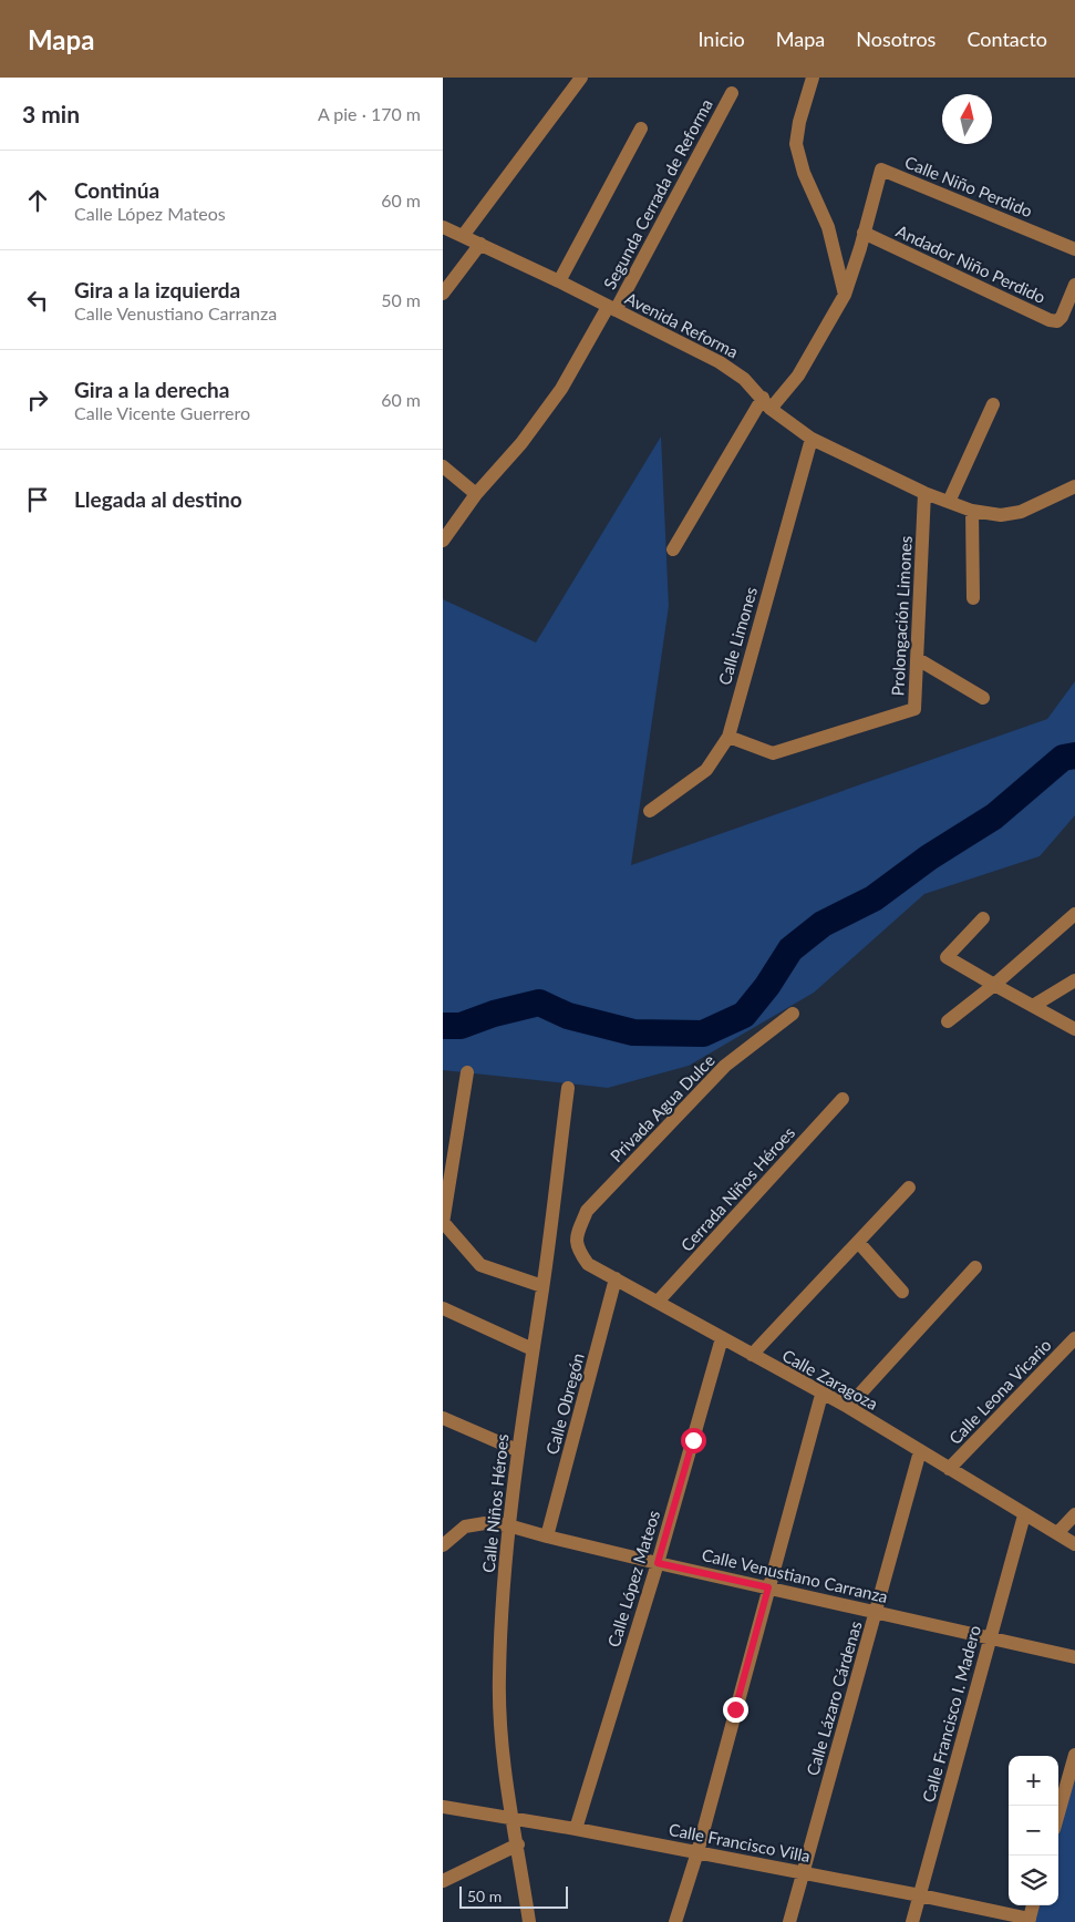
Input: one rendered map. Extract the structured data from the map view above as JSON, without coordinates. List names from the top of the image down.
{
  "streets": {
    "street": [
      "Calle Niño Perdido",
      "Segunda Cerrada de Reforma",
      "Andador Niño Perdido",
      "Avenida Reforma",
      "Prolongación Limones",
      "Calle Limones",
      "Privada Agua Dulce",
      "Cerrada Niños Héroes",
      "Calle Zaragoza",
      "Calle Leona Vicario",
      "Calle Obregón",
      "Calle Niños Héroes",
      "Calle Venustiano Carranza",
      "Calle López Mateos",
      "Calle Lázaro Cárdenas",
      "Calle Francisco I. Madero",
      "Calle Francisco Villa"
    ]
  },
  "crossings": [
    ["Calle Niño Perdido", "Andador Niño Perdido"],
    ["Calle Niño Perdido", "Avenida Reforma"],
    ["Segunda Cerrada de Reforma", "Avenida Reforma"],
    ["Avenida Reforma", "Prolongación Limones"],
    ["Avenida Reforma", "Calle Limones"],
    ["Prolongación Limones", "Calle Limones"],
    ["Privada Agua Dulce", "Calle Zaragoza"],
    ["Cerrada Niños Héroes", "Calle Zaragoza"],
    ["Calle Zaragoza", "Calle Leona Vicario"],
    ["Calle Zaragoza", "Calle Obregón"],
    ["Calle Zaragoza", "Calle López Mateos"],
    ["Calle Zaragoza", "Calle Lázaro Cárdenas"],
    ["Calle Zaragoza", "Calle Francisco I. Madero"],
    ["Calle Obregón", "Calle Venustiano Carranza"],
    ["Calle Niños Héroes", "Calle Venustiano Carranza"],
    ["Calle Niños Héroes", "Calle Francisco Villa"],
    ["Calle Venustiano Carranza", "Calle López Mateos"],
    ["Calle Venustiano Carranza", "Calle Lázaro Cárdenas"],
    ["Calle Venustiano Carranza", "Calle Francisco I. Madero"],
    ["Calle López Mateos", "Calle Francisco Villa"],
    ["Calle Lázaro Cárdenas", "Calle Francisco Villa"],
    ["Calle Francisco I. Madero", "Calle Francisco Villa"]
  ],
  "scale_bar": "50 m",
  "north": "top",
  "page": {
    "header": "Mapa",
    "nav": [
      "Inicio",
      "Mapa",
      "Nosotros",
      "Contacto"
    ],
    "heading": ["3 min", "A pie · 170 m"],
    "list": [
      ["Continúa", "Calle López Mateos", "60 m"],
      ["Gira a la izquierda", "Calle Venustiano Carranza", "50 m"],
      ["Gira a la derecha", "Calle Vicente Guerrero", "60 m"],
      "Llegada al destino"
    ],
    "map_buttons": ["+", "−"],
    "scale": "50 m"
  }
}
